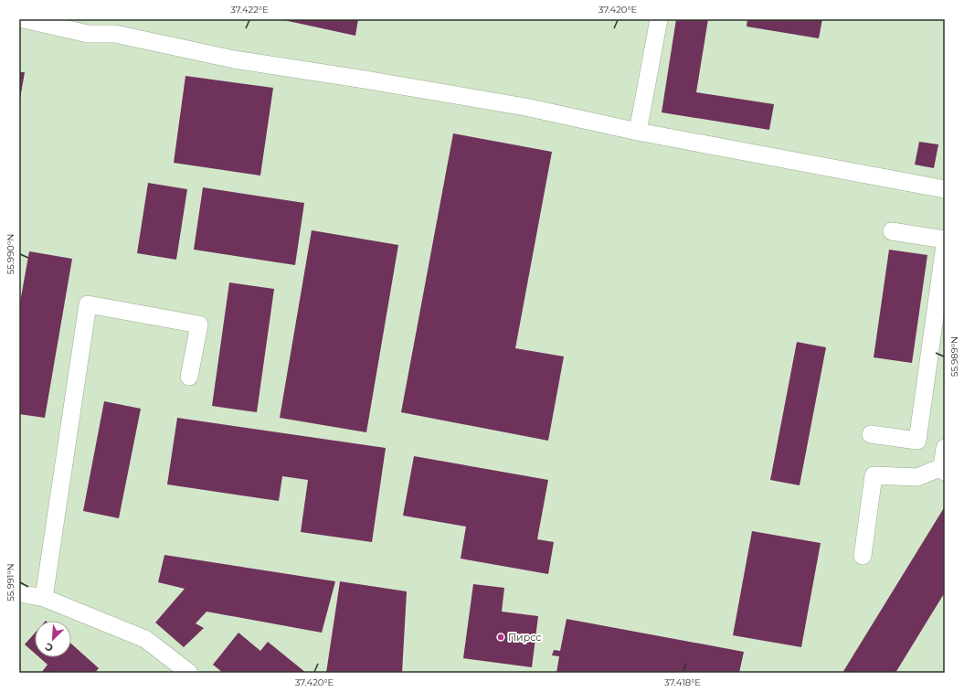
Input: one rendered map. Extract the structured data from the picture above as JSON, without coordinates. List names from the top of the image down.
{
  "places": ["Пирсс"],
  "north": "bottom left",
  "coordinates": [
    "37.422°E",
    "37.420°E",
    "55.990°N",
    "55.989°N",
    "55.991°N",
    "37.418°E"
  ]
}
